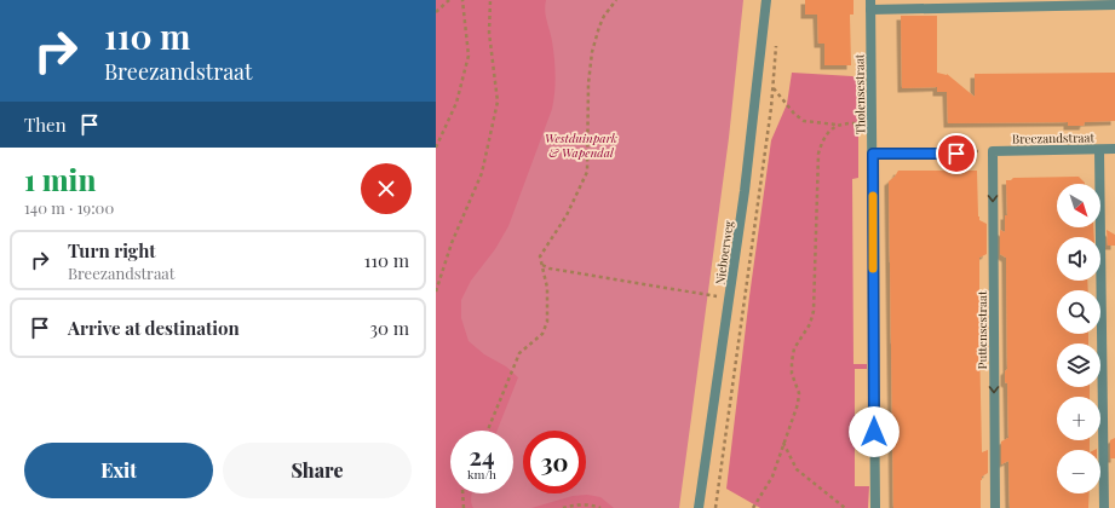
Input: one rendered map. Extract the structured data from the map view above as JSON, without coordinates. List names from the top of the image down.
{
  "streets": {
    "street": [
      "Tholensestraat",
      "Breezandstraat",
      "Nieboerweg",
      "Puttensestraat"
    ]
  },
  "crossings": [
    ["Breezandstraat", "Puttensestraat"]
  ],
  "one_way": ["Puttensestraat"],
  "parks": ["Westduinpark & Wapendal"],
  "north": "bottom right",
  "page": {
    "turn": ["110 m", "Breezandstraat"],
    "then": "Then",
    "heading": ["1 min", "140 m · 19:00"],
    "map_buttons": ["+", "−"],
    "list": [
      {
        "name": "Turn right",
        "note": "Breezandstraat",
        "value": "110 m"
      },
      {
        "name": "Arrive at destination",
        "value": "30 m"
      }
    ],
    "speed": "24 km/h",
    "limit": "30",
    "buttons": ["Exit", "Share"]
  }
}
